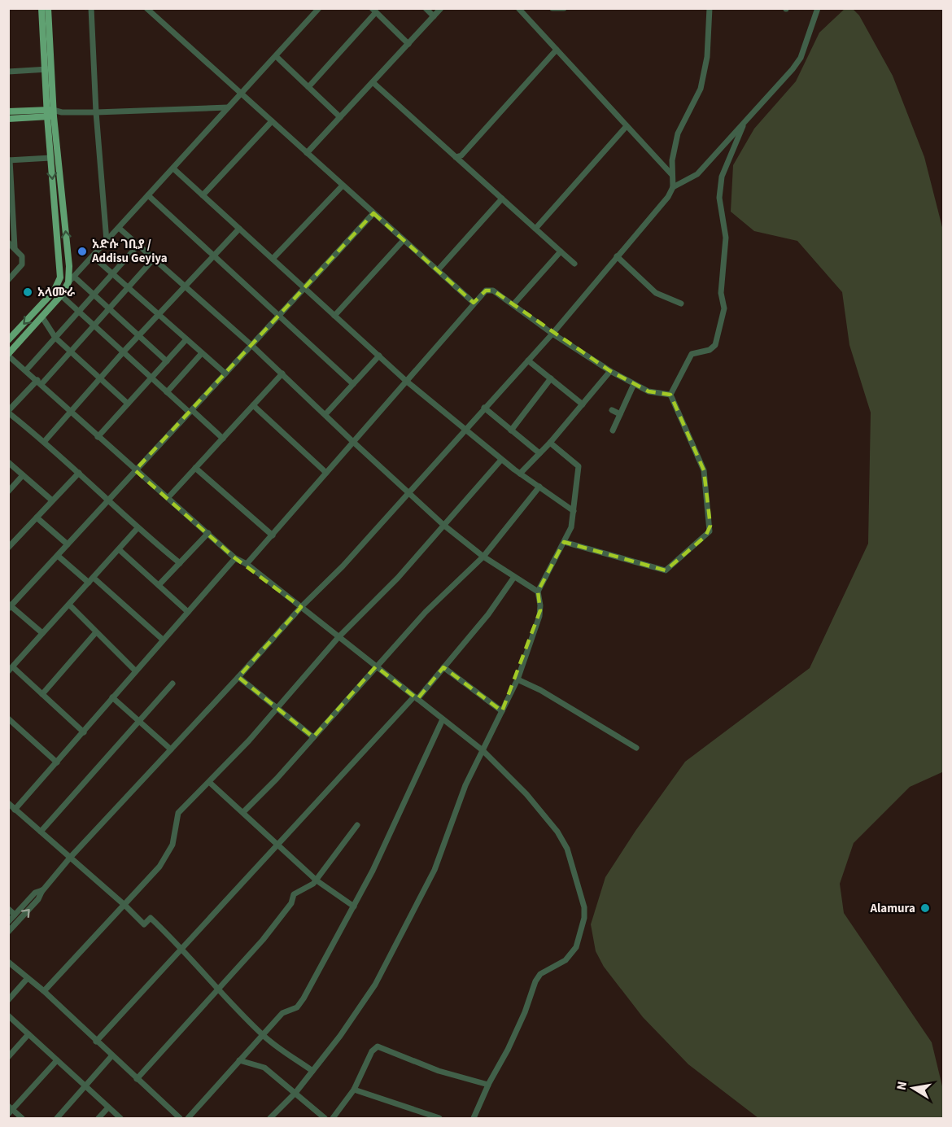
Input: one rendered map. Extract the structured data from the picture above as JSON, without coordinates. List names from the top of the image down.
{
  "places": ["አድሱ ገቢያ / Addisu Geyiya", "አላሙራ", "Alamura"],
  "north": "left"
}
